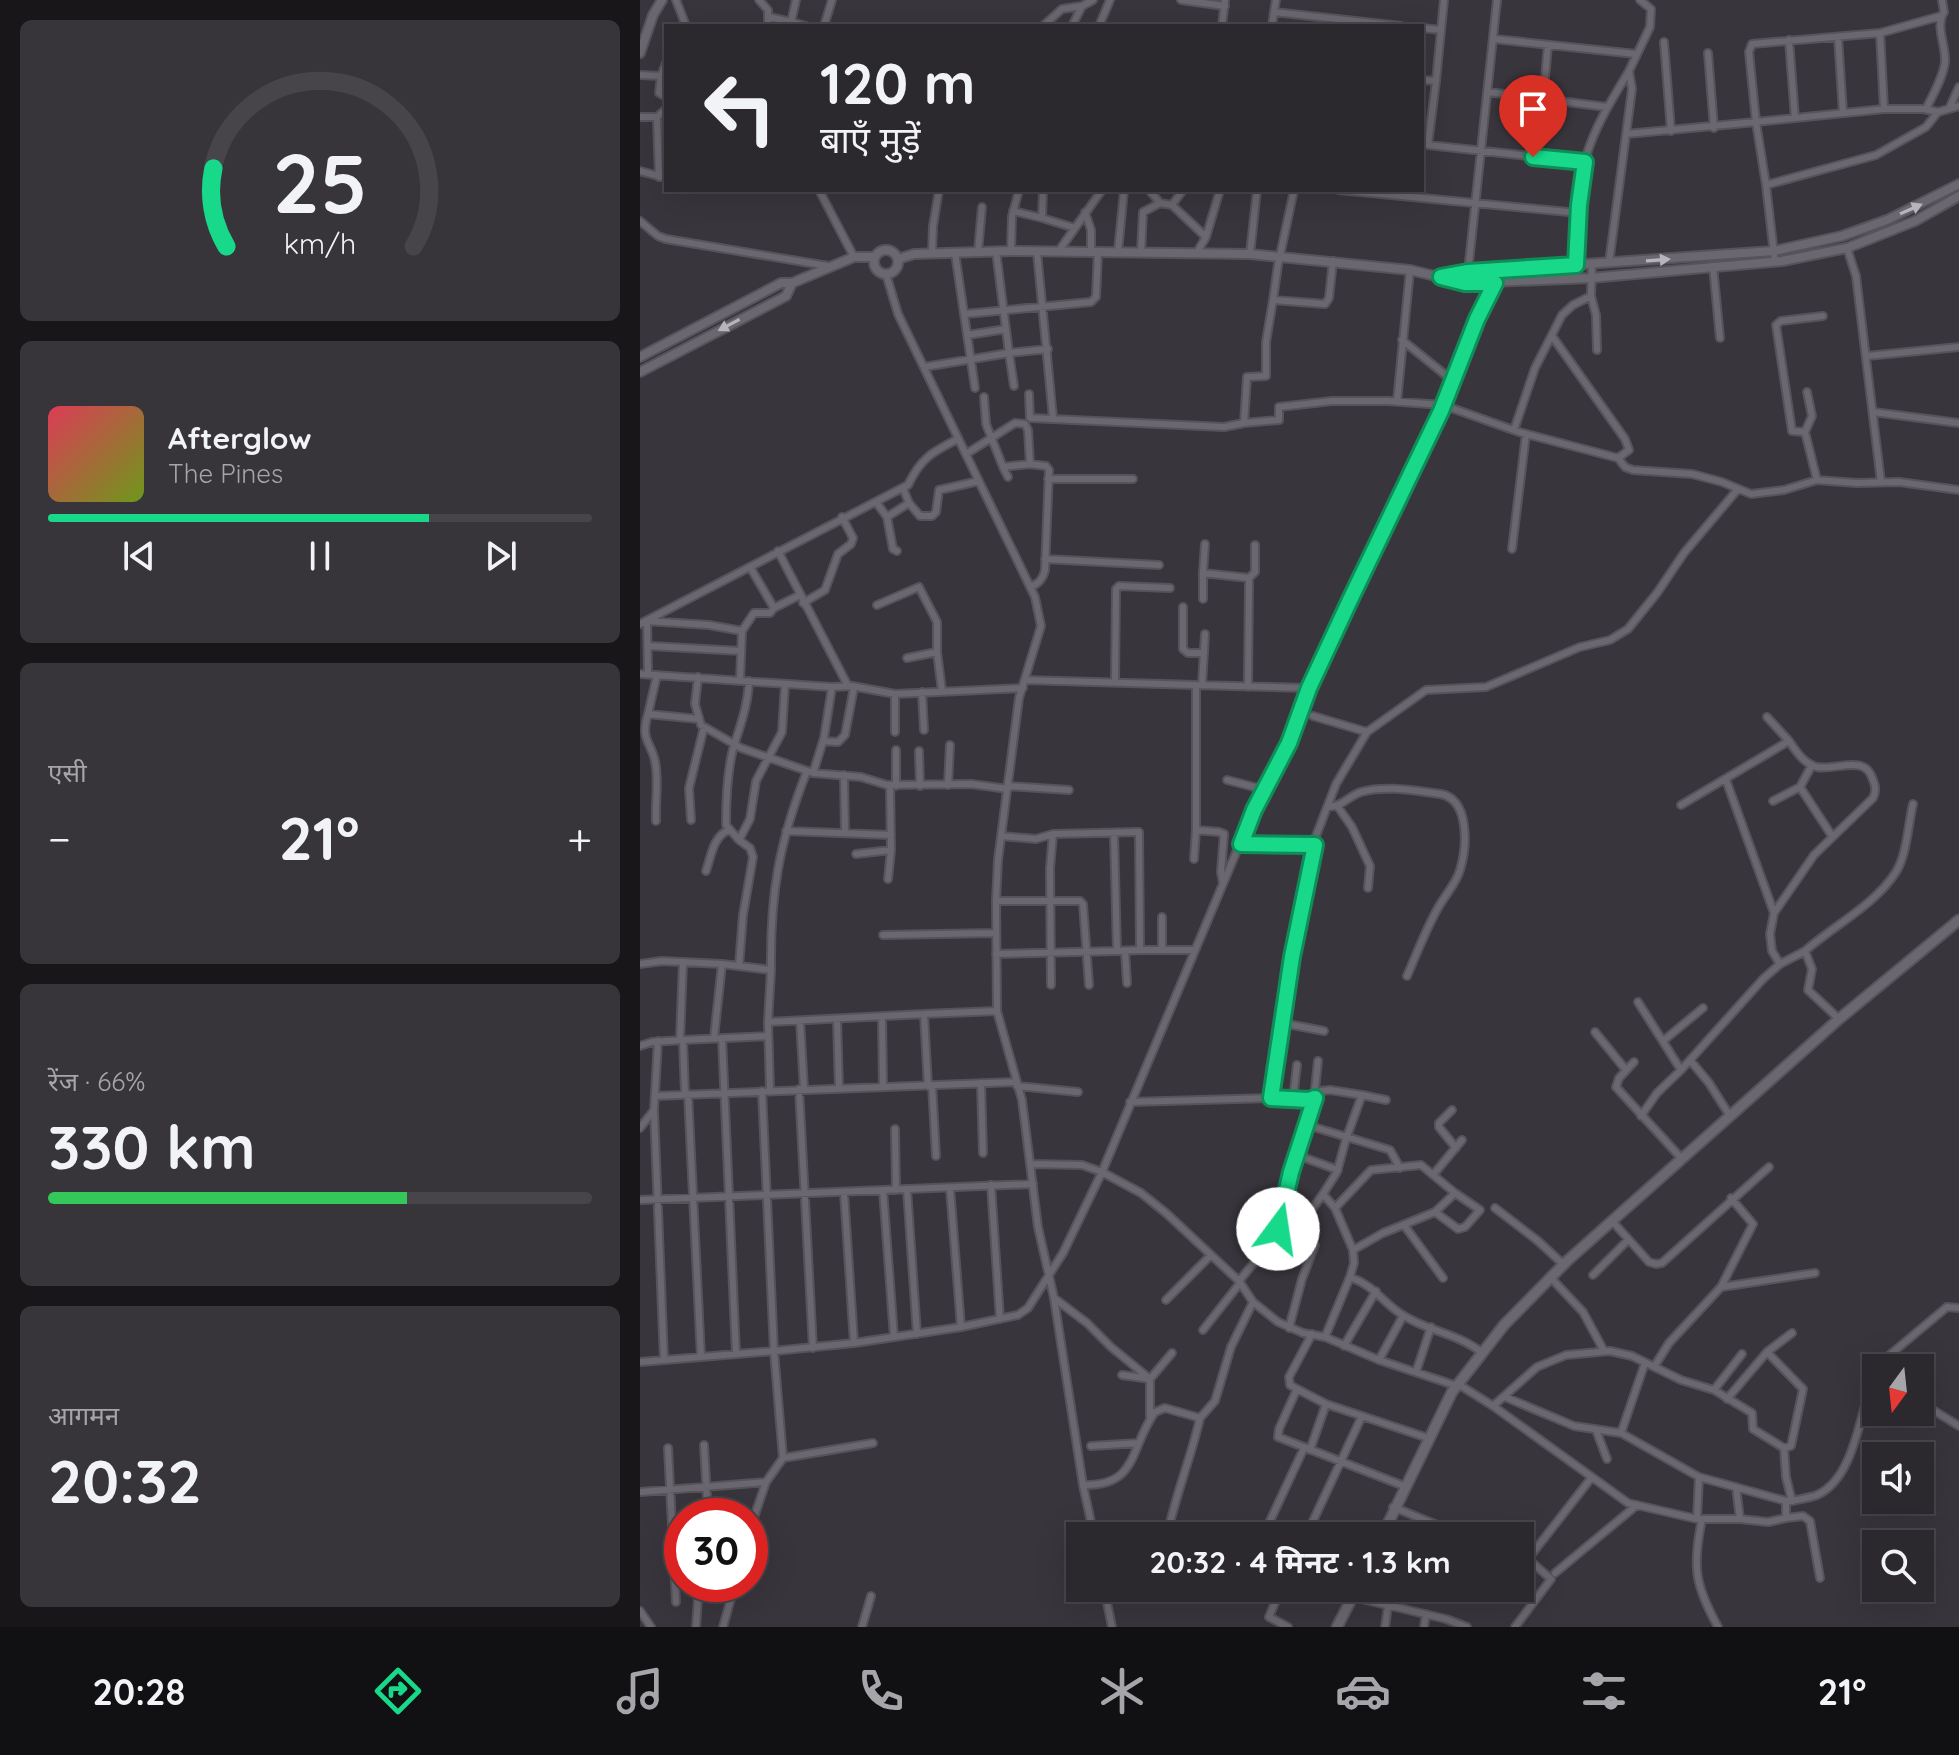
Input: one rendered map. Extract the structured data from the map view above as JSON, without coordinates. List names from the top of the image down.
{
  "north": "bottom",
  "page": {
    "turn": ["120 m", "बाएँ मुड़ें"],
    "song": ["Afterglow", "The Pines"],
    "tile": [
      "एसी",
      ["रेंज · 66%", "330 km"],
      ["आगमन", "20:32"]
    ],
    "heat": ["−", "21°", "+"],
    "limit": "30",
    "trip": "20:32 · 4 मिनट · 1.3 km",
    "tabs": ["20:28", "21°"],
    "gauge": ["25", "km/h"]
  }
}
